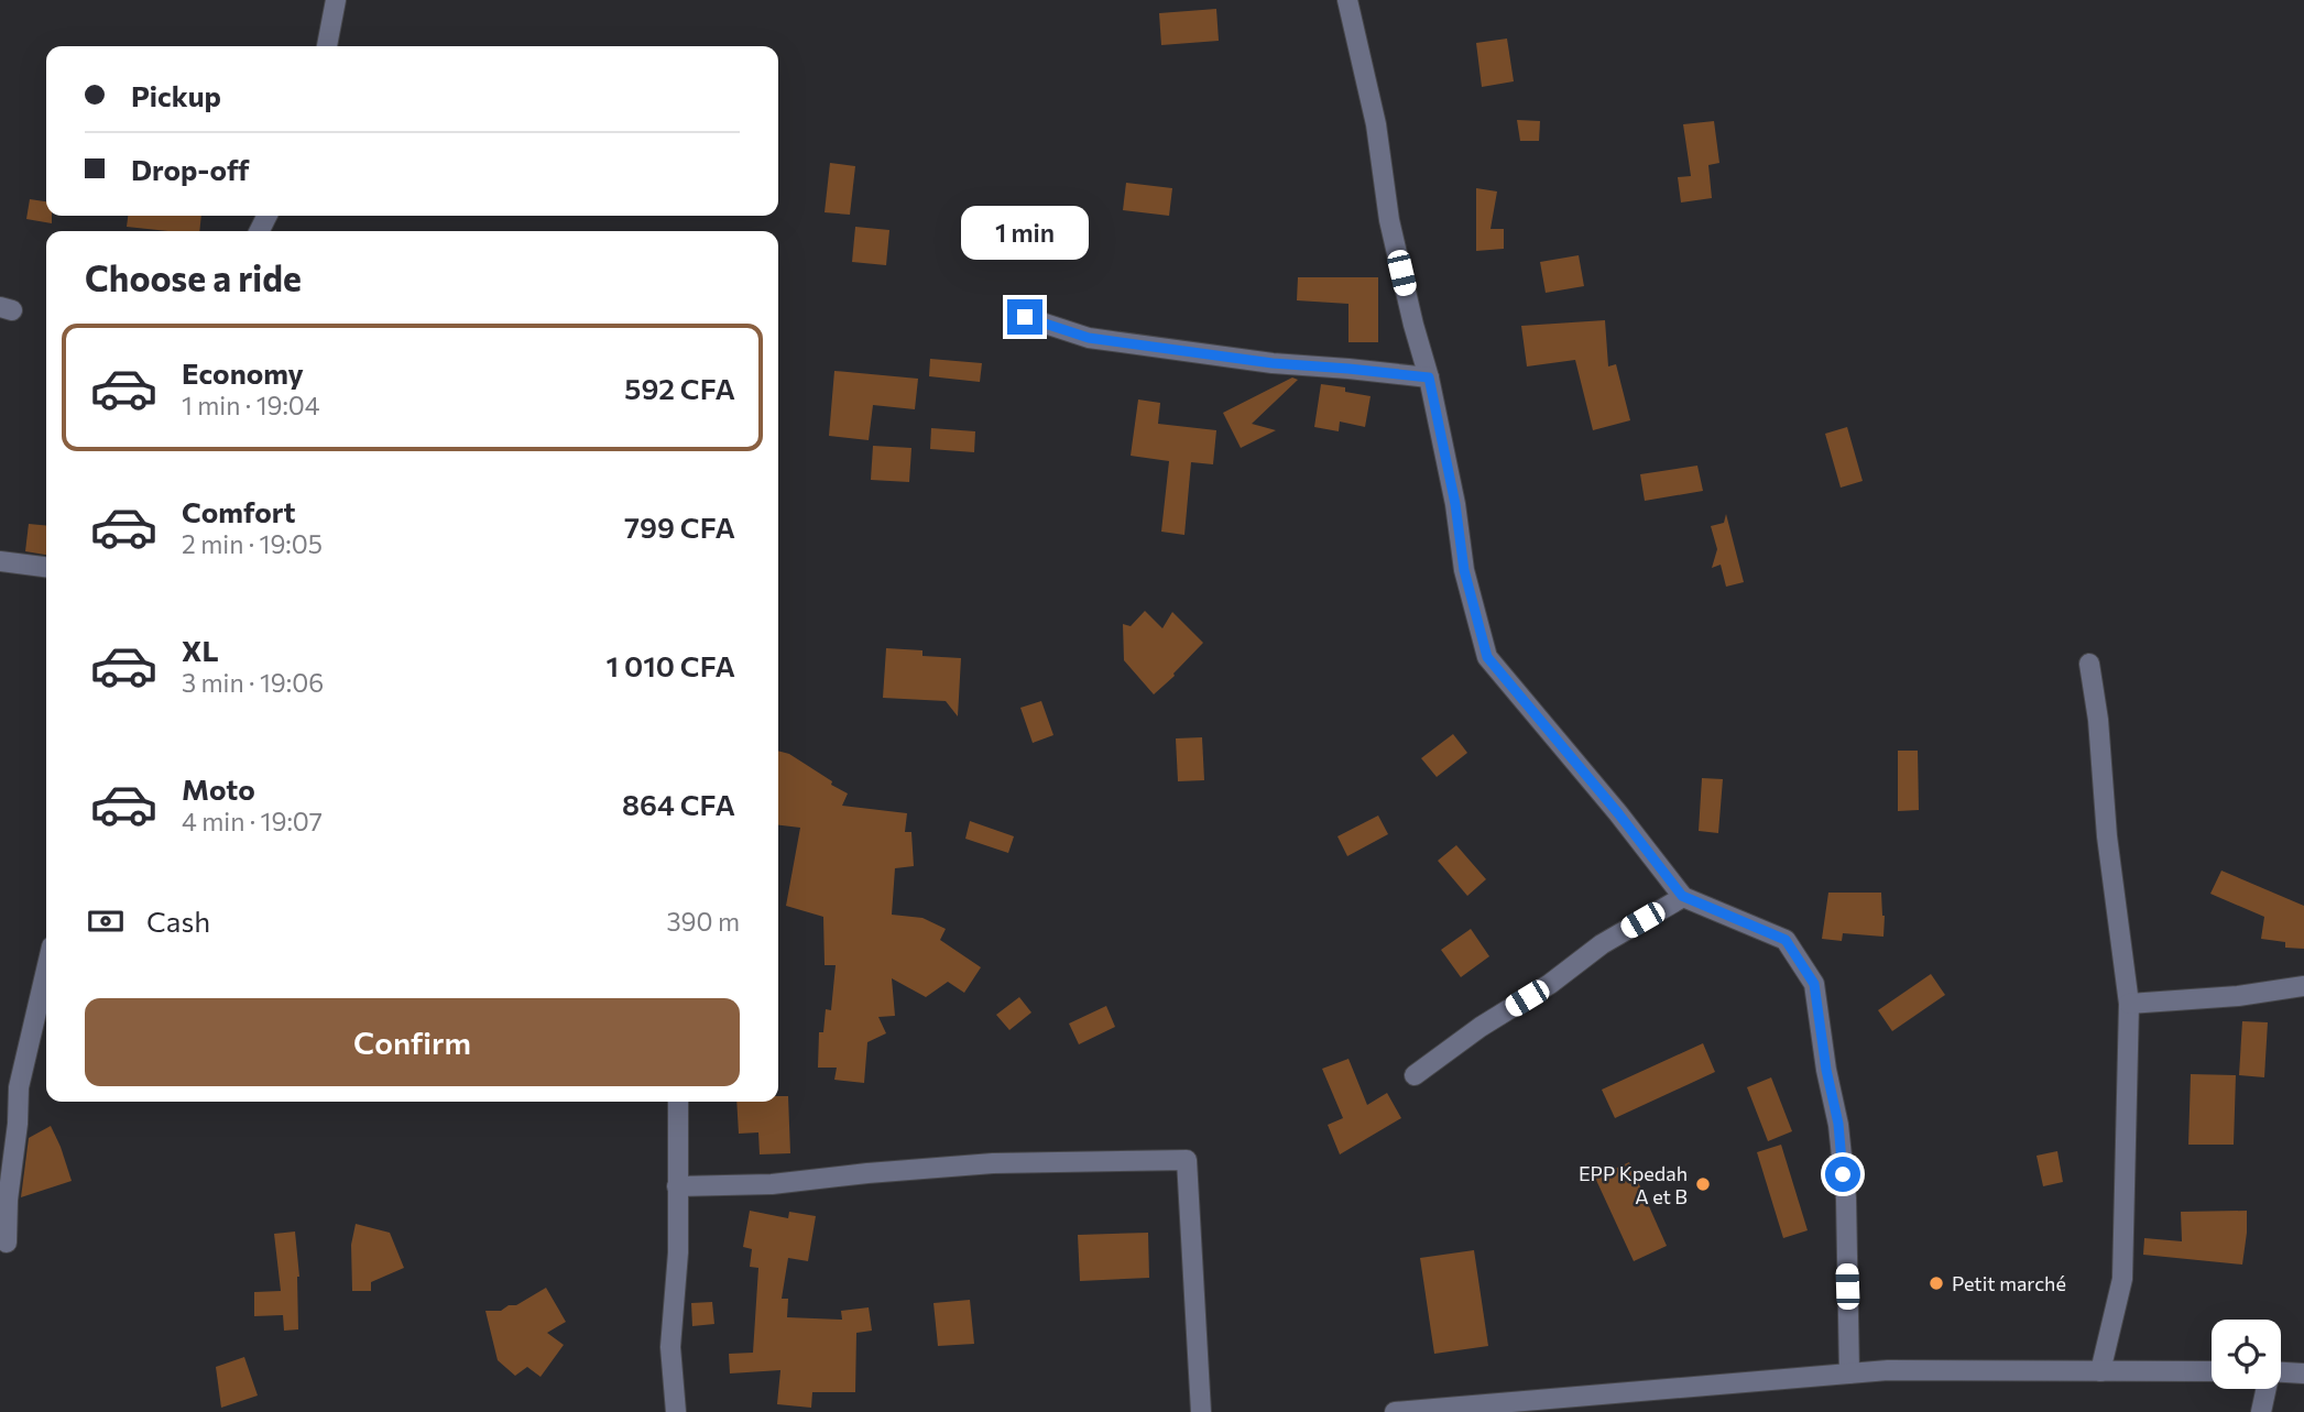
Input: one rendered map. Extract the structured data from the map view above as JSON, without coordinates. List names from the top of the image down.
{
  "places": ["EPP Kpedah A et B", "Petit marché"],
  "page": {
    "banner": ["Pickup", "Drop-off"],
    "bubble": "1 min",
    "heading": "Choose a ride",
    "list": [
      {
        "name": "Economy",
        "note": "1 min · 19:04",
        "value": "592 CFA"
      },
      {
        "name": "Comfort",
        "note": "2 min · 19:05",
        "value": "799 CFA"
      },
      {
        "name": "XL",
        "note": "3 min · 19:06",
        "value": "1 010 CFA"
      },
      {
        "name": "Moto",
        "note": "4 min · 19:07",
        "value": "864 CFA"
      }
    ],
    "pay": ["Cash", "390 m"],
    "buttons": "Confirm"
  }
}
